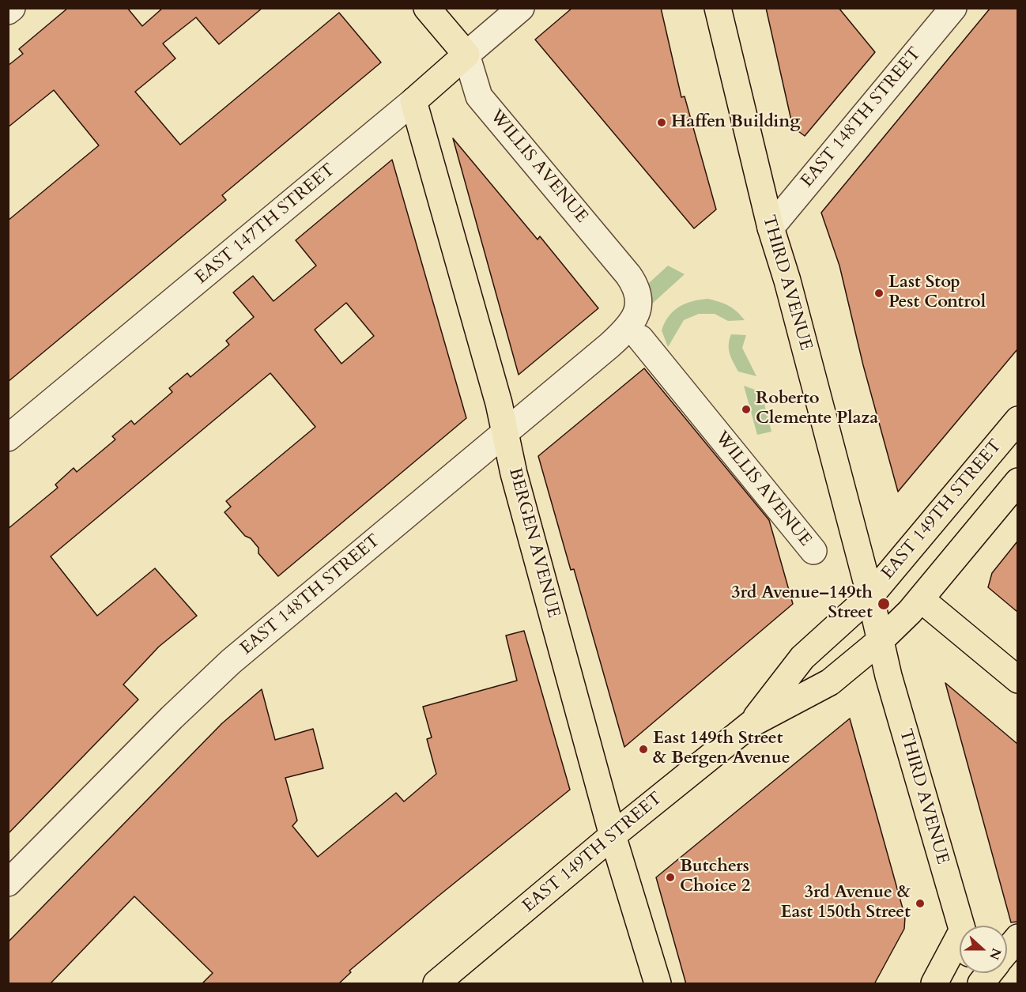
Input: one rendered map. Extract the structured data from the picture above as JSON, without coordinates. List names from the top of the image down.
{
  "streets": {
    "main road": [
      "WILLIS AVENUE",
      "EAST 147TH STREET",
      "THIRD AVENUE",
      "EAST 149TH STREET",
      "BERGEN AVENUE"
    ],
    "street": ["EAST 148TH STREET"]
  },
  "crossings": [
    ["EAST 148TH STREET", "WILLIS AVENUE"],
    ["EAST 148TH STREET", "THIRD AVENUE"],
    ["EAST 148TH STREET", "BERGEN AVENUE"],
    ["WILLIS AVENUE", "EAST 147TH STREET"],
    ["EAST 147TH STREET", "BERGEN AVENUE"],
    ["THIRD AVENUE", "EAST 149TH STREET"],
    ["EAST 149TH STREET", "BERGEN AVENUE"]
  ],
  "places": [
    "Haffen Building",
    "Last Stop Pest Control",
    "Roberto Clemente Plaza",
    "3rd Avenue–149th Street",
    "East 149th Street & Bergen Avenue",
    "Butchers Choice 2",
    "3rd Avenue & East 150th Street"
  ],
  "north": "right"
}
